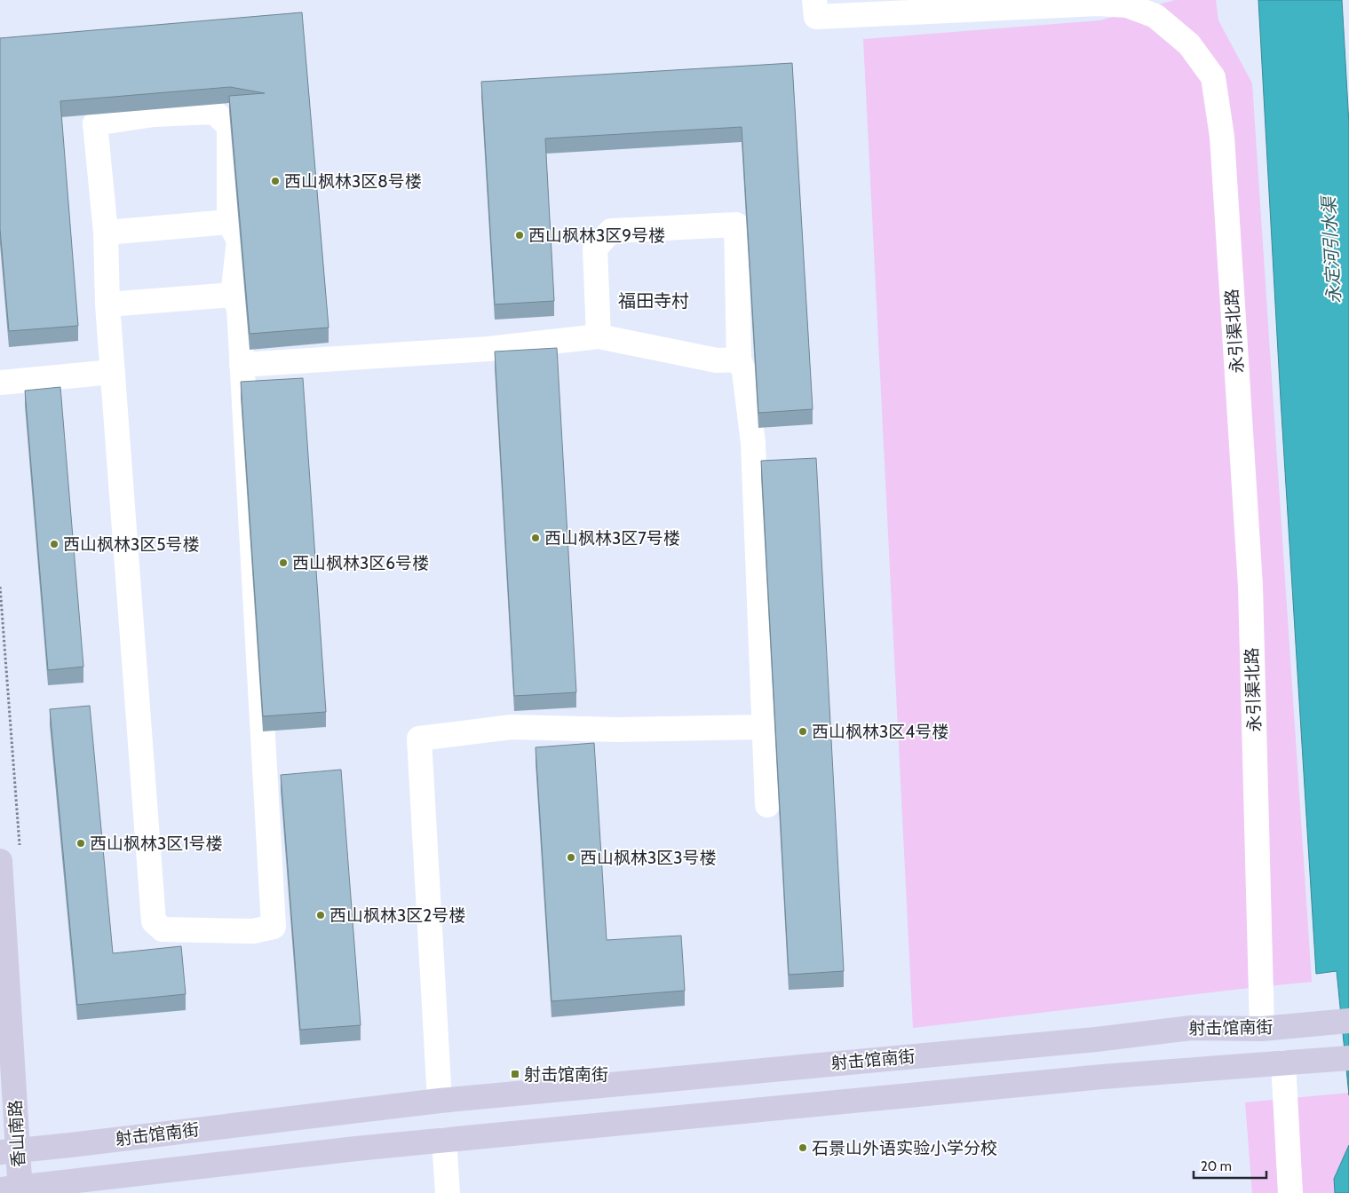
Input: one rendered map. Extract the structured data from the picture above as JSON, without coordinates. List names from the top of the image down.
{
  "streets": {
    "main road": ["射击馆南街", "香山南路"],
    "street": ["永引渠北路"]
  },
  "crossings": [
    ["永引渠北路", "射击馆南街"],
    ["射击馆南街", "香山南路"]
  ],
  "districts": ["福田寺村"],
  "water": ["永定河引水渠"],
  "places": {
    "other": [
      "西山枫林3区8号楼",
      "西山枫林3区9号楼",
      "西山枫林3区7号楼",
      "西山枫林3区5号楼",
      "西山枫林3区6号楼",
      "西山枫林3区4号楼",
      "西山枫林3区1号楼",
      "西山枫林3区3号楼",
      "西山枫林3区2号楼",
      "石景山外语实验小学分校"
    ],
    "transit": ["射击馆南街"]
  },
  "scale_bar": "20 m"
}
